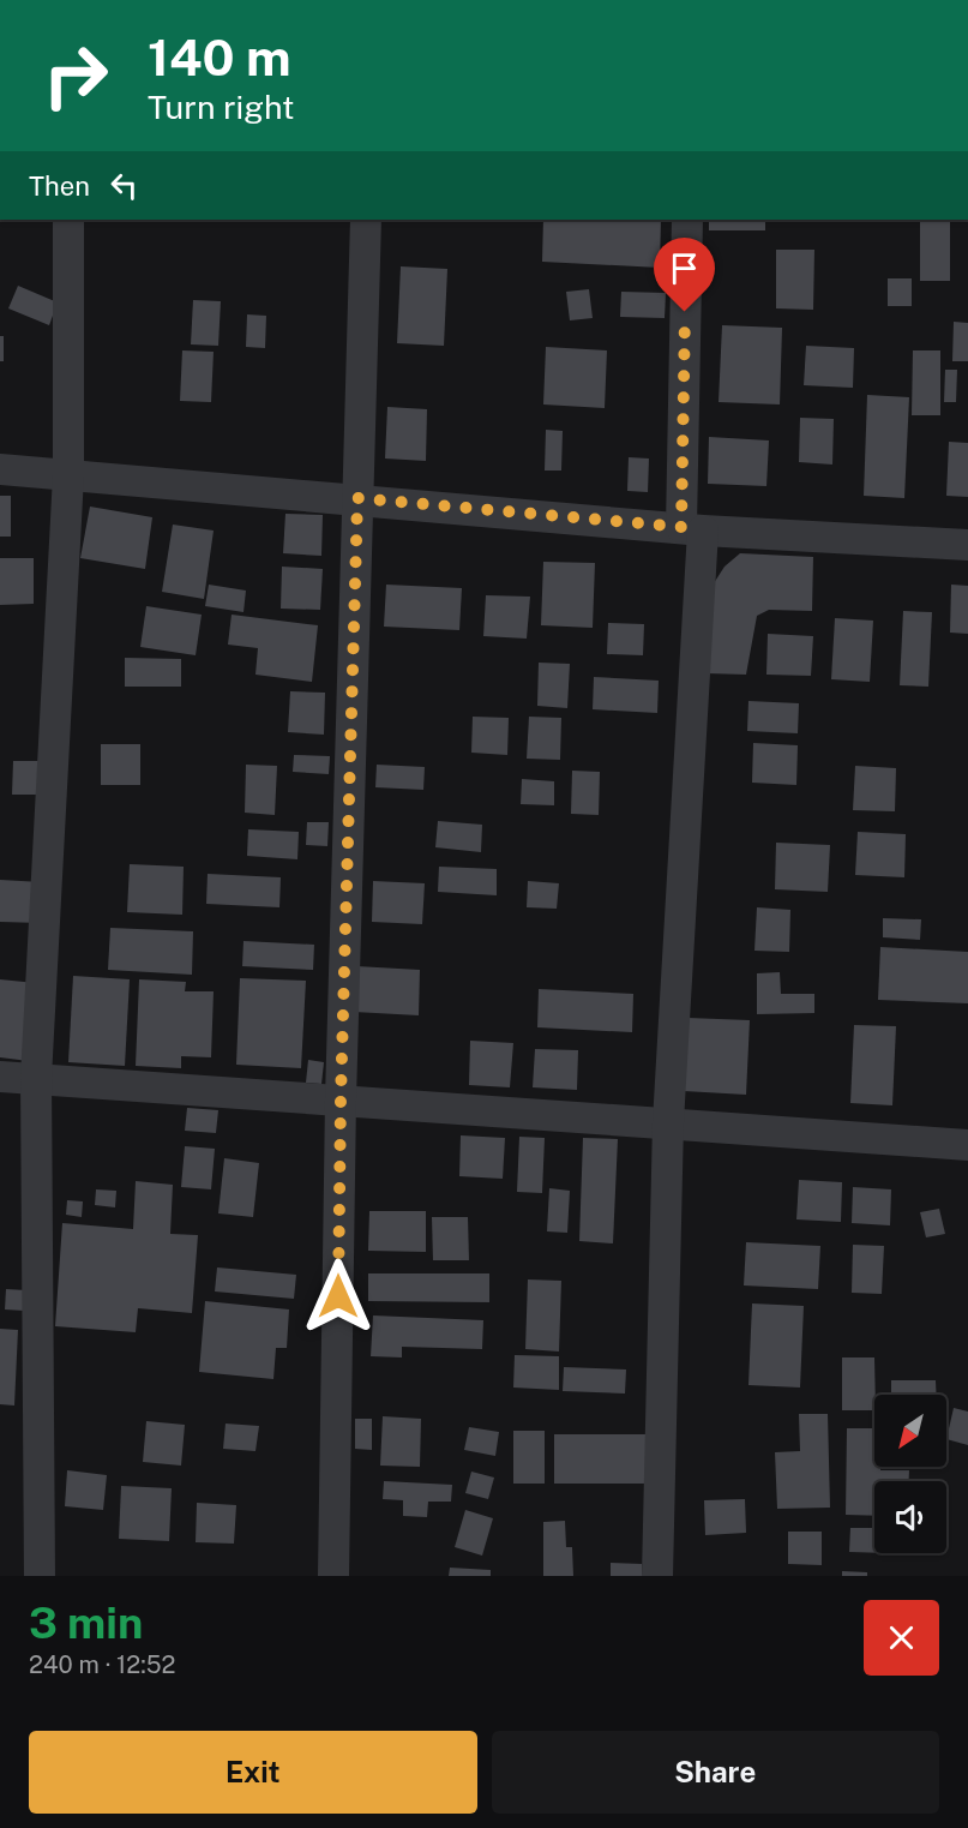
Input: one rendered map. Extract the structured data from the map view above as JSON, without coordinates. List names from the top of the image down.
{
  "north": "bottom left",
  "page": {
    "turn": ["140 m", "Turn right"],
    "then": "Then",
    "heading": ["3 min", "240 m · 12:52"],
    "buttons": ["Exit", "Share"]
  }
}
